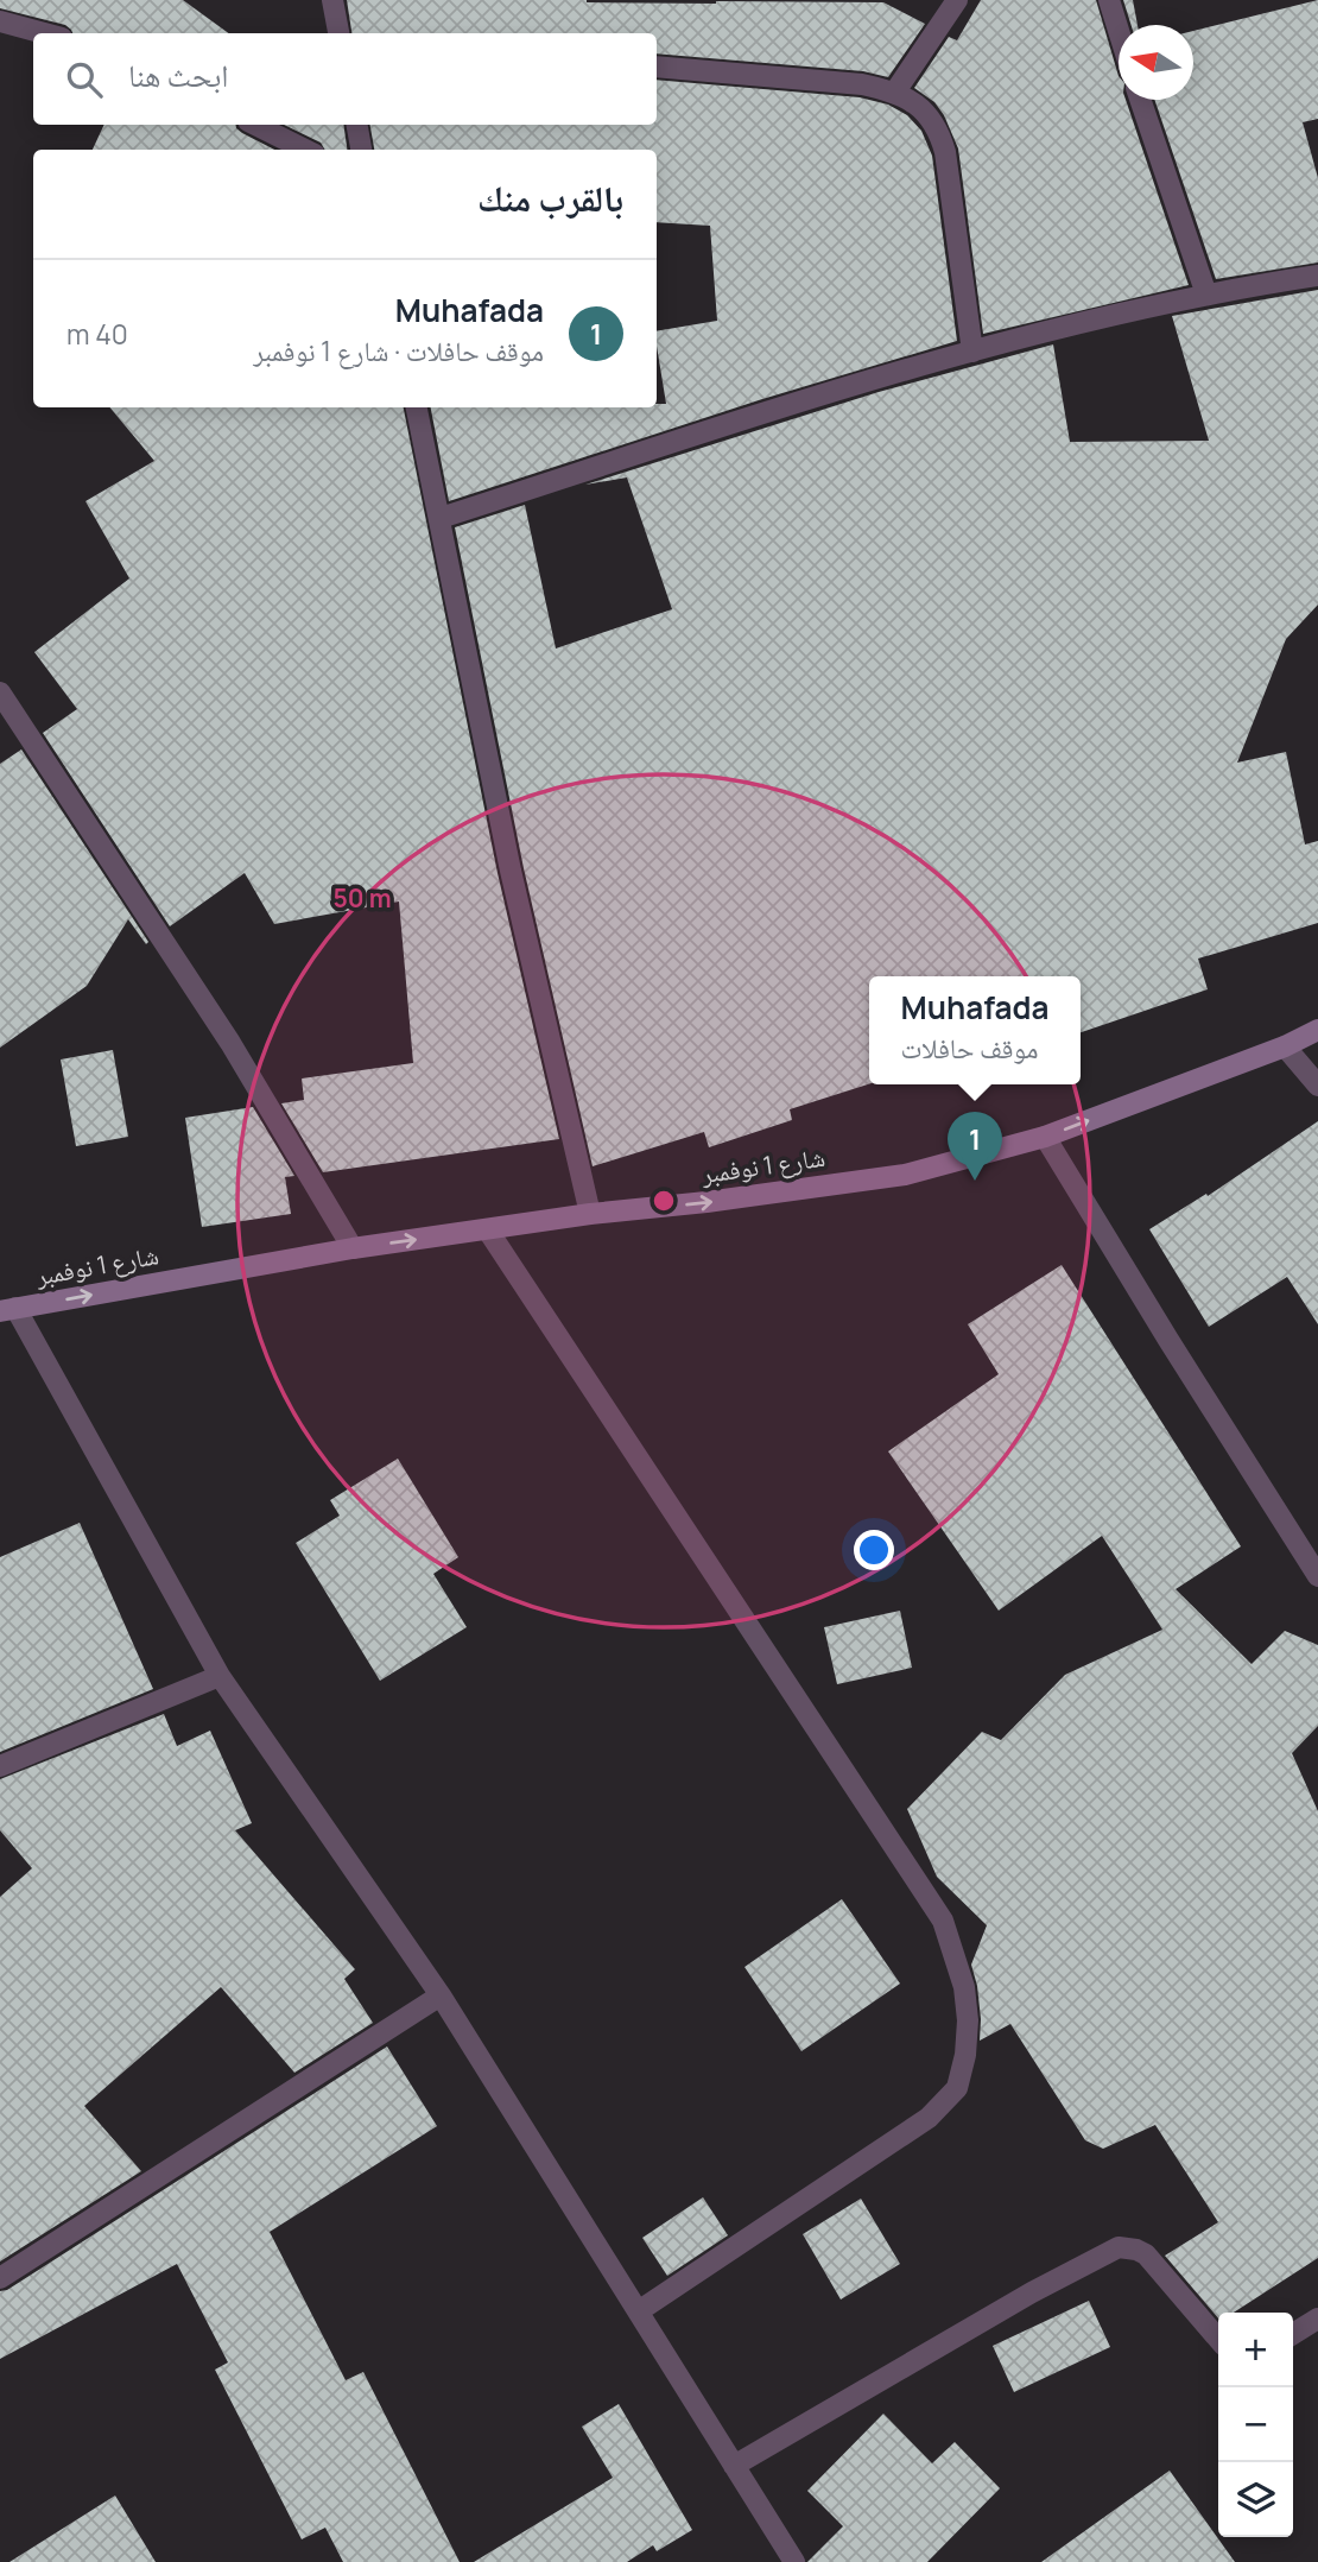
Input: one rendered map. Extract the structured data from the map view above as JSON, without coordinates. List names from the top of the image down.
{
  "streets": {
    "main road": ["شارع 1 نوفمبر"]
  },
  "one_way": ["شارع 1 نوفمبر"],
  "north": "left",
  "page": {
    "search": "ابحث هنا",
    "heading": "بالقرب منك",
    "list": [
      {
        "mark": "1",
        "name": "Muhafada",
        "note": "موقف حافلات · شارع 1 نوفمبر",
        "value": "40 m"
      }
    ],
    "popup": ["Muhafada", "موقف حافلات"],
    "pins": "1",
    "map_buttons": ["+", "−"]
  },
  "rings": ["50 m"]
}
